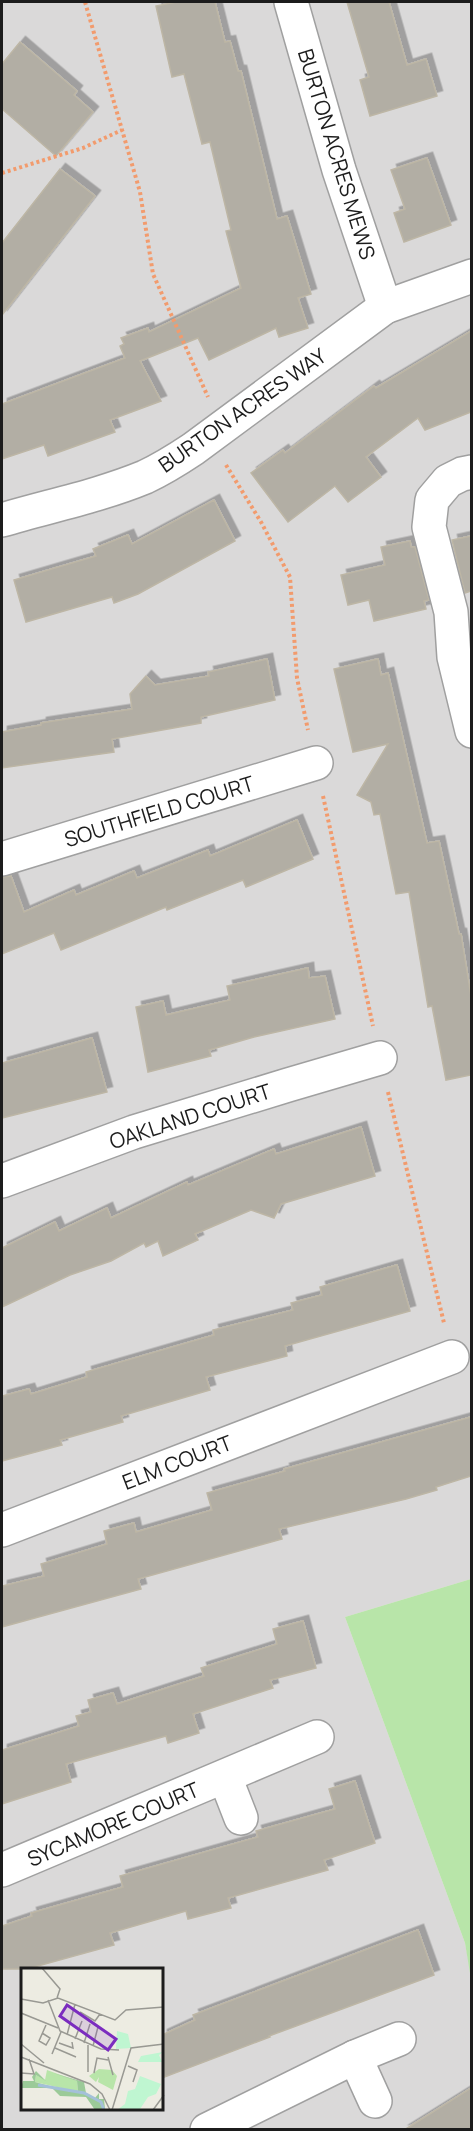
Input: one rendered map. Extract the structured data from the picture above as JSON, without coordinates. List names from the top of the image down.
{
  "streets": {
    "street": [
      "BURTON ACRES MEWS",
      "BURTON ACRES WAY",
      "SOUTHFIELD COURT",
      "OAKLAND COURT",
      "ELM COURT",
      "SYCAMORE COURT"
    ]
  },
  "crossings": [
    ["BURTON ACRES MEWS", "BURTON ACRES WAY"]
  ]
}
